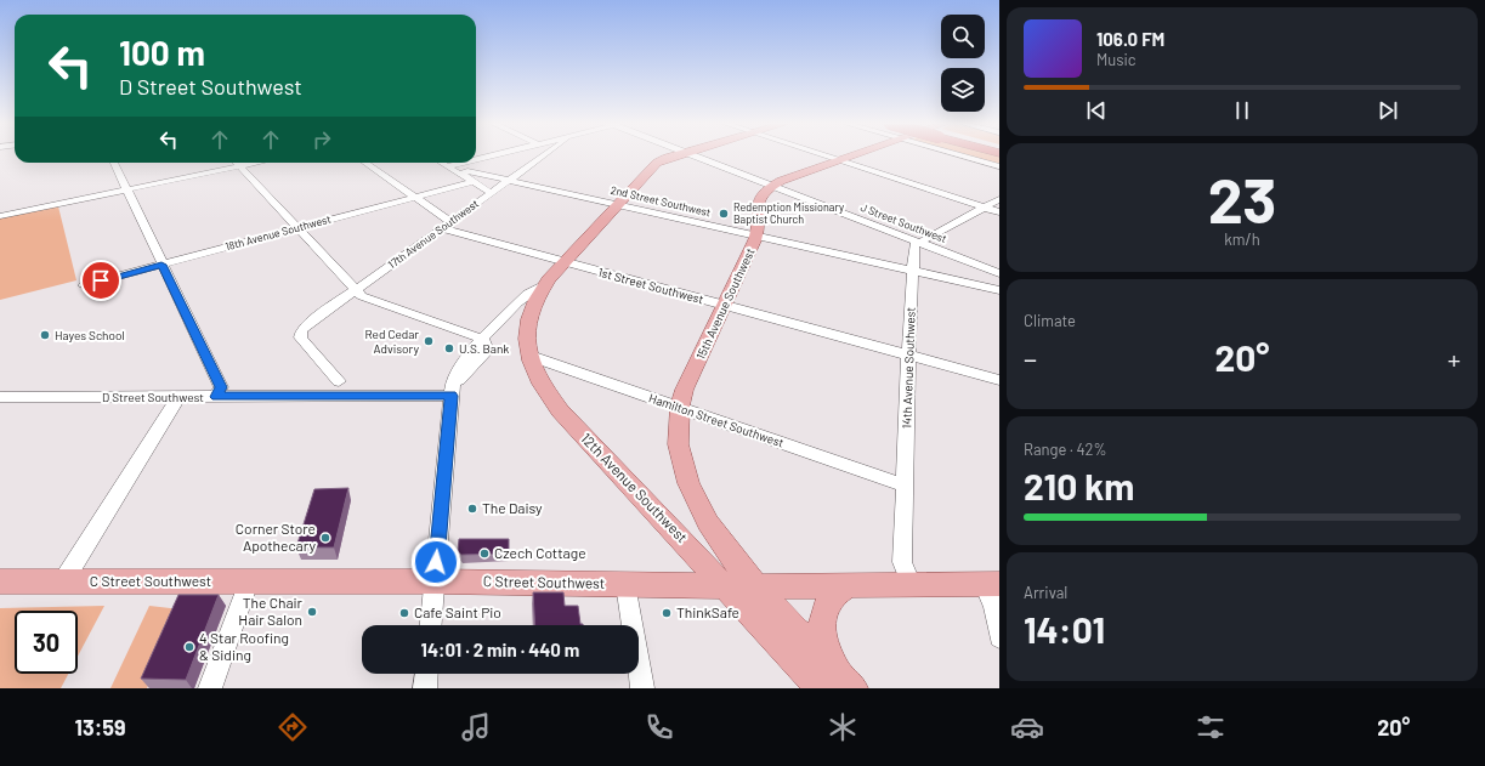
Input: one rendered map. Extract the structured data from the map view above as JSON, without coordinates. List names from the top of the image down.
{
  "streets": {
    "main road": ["15th Avenue Southwest", "12th Avenue Southwest", "C Street Southwest"],
    "street": [
      "2nd Street Southwest",
      "J Street Southwest",
      "18th Avenue Southwest",
      "17th Avenue Southwest",
      "1st Street Southwest",
      "14th Avenue Southwest",
      "D Street Southwest",
      "Hamilton Street Southwest"
    ]
  },
  "crossings": [
    ["2nd Street Southwest", "18th Avenue Southwest"],
    ["2nd Street Southwest", "17th Avenue Southwest"],
    ["2nd Street Southwest", "15th Avenue Southwest"],
    ["2nd Street Southwest", "14th Avenue Southwest"],
    ["2nd Street Southwest", "12th Avenue Southwest"],
    ["J Street Southwest", "15th Avenue Southwest"],
    ["J Street Southwest", "14th Avenue Southwest"],
    ["18th Avenue Southwest", "1st Street Southwest"],
    ["17th Avenue Southwest", "1st Street Southwest"],
    ["1st Street Southwest", "15th Avenue Southwest"],
    ["1st Street Southwest", "14th Avenue Southwest"],
    ["1st Street Southwest", "12th Avenue Southwest"],
    ["15th Avenue Southwest", "Hamilton Street Southwest"],
    ["15th Avenue Southwest", "C Street Southwest"],
    ["14th Avenue Southwest", "Hamilton Street Southwest"],
    ["14th Avenue Southwest", "C Street Southwest"],
    ["Hamilton Street Southwest", "12th Avenue Southwest"],
    ["12th Avenue Southwest", "C Street Southwest"]
  ],
  "places": [
    "Redemption Missionary Baptist Church",
    "Hayes School",
    "Red Cedar Advisory",
    "U.S. Bank",
    "The Daisy",
    "Corner Store Apothecary",
    "Czech Cottage",
    "The Chair Hair Salon",
    "Cafe Saint Pio",
    "ThinkSafe",
    "4 Star Roofing & Siding"
  ],
  "page": {
    "turn": ["100 m", "D Street Southwest"],
    "song": ["106.0 FM", "Music"],
    "tile": [
      ["23", "km/h"],
      "Climate",
      ["Range · 42%", "210 km"],
      ["Arrival", "14:01"]
    ],
    "heat": ["−", "20°", "+"],
    "limit": "30",
    "trip": "14:01 · 2 min · 440 m",
    "tabs": ["13:59", "20°"]
  }
}
